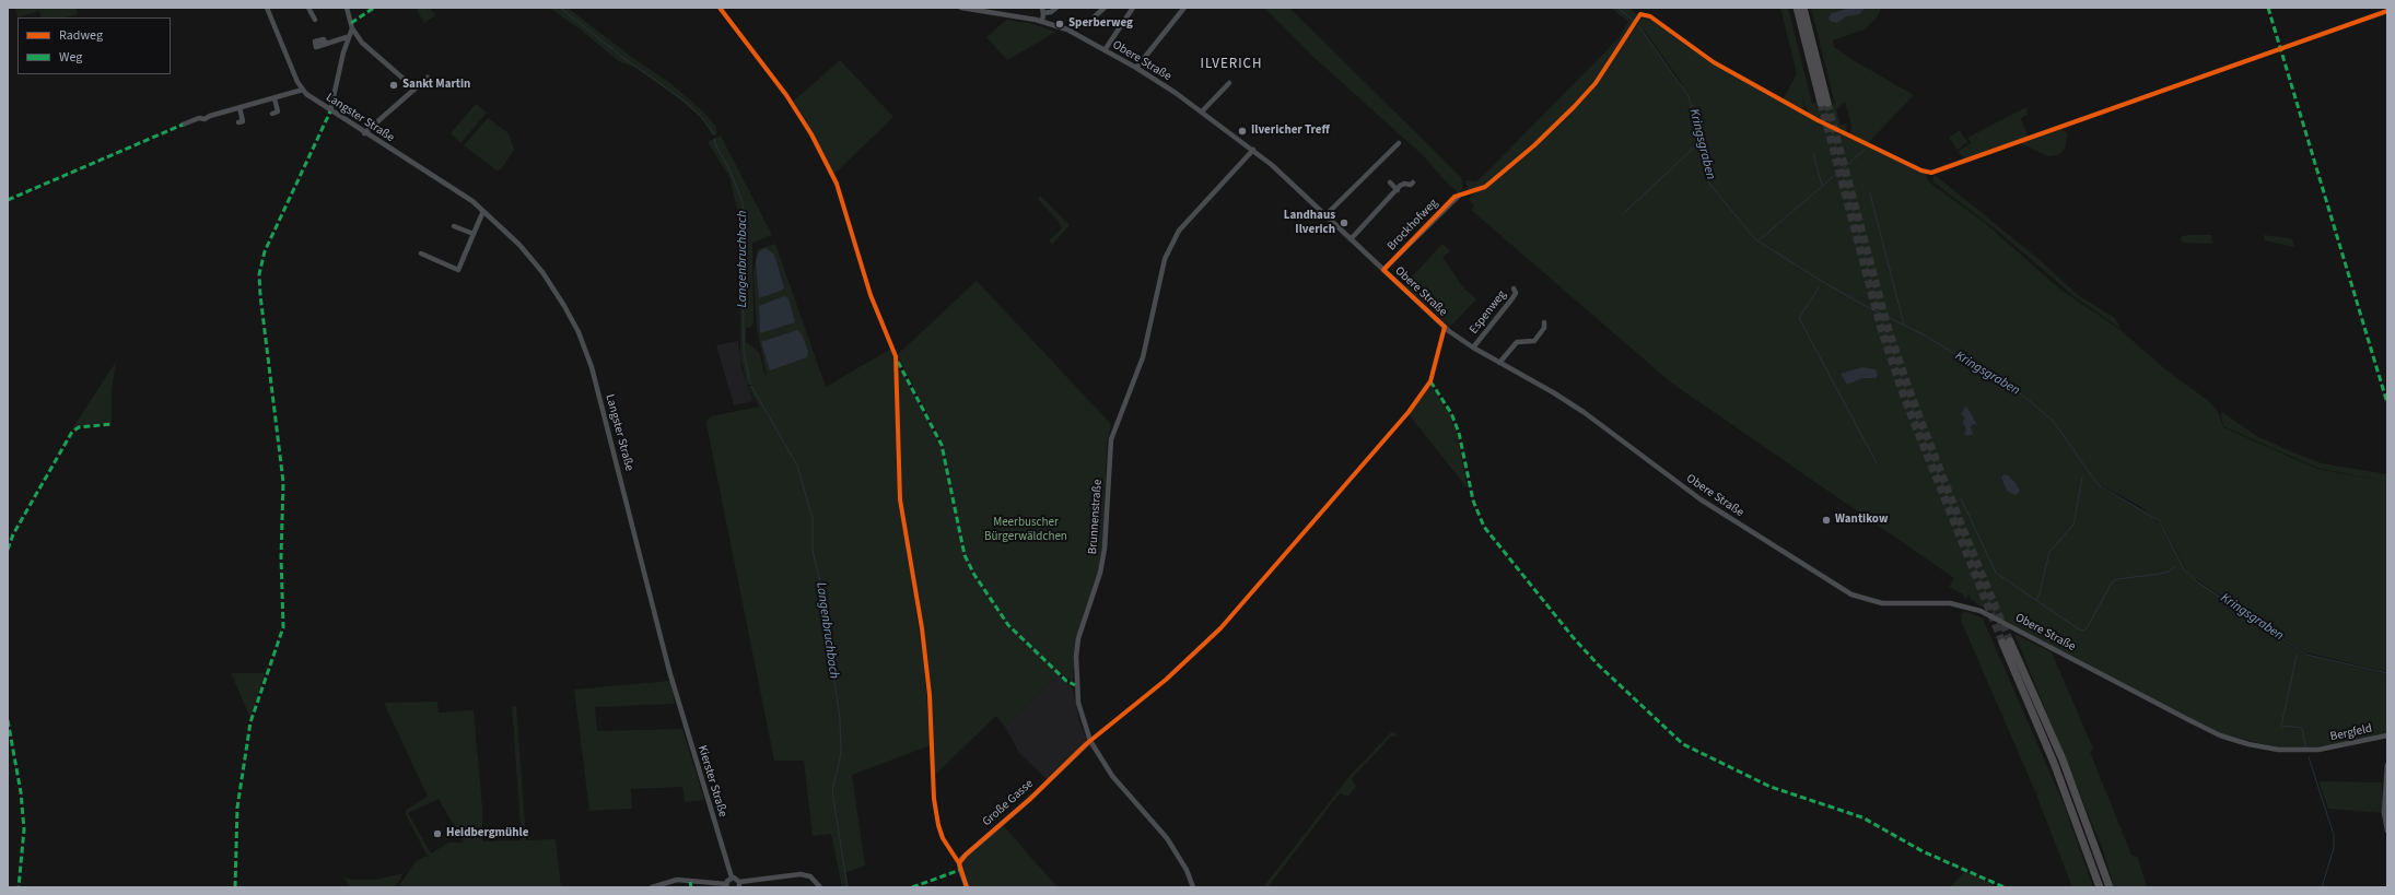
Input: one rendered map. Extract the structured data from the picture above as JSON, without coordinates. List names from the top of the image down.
{
  "streets": {
    "street": [
      "Obere Straße",
      "Langster Straße",
      "Brockhofweg",
      "Espenweg",
      "Brunnenstraße",
      "Bergfeld",
      "Kierster Straße",
      "Große Gasse"
    ]
  },
  "crossings": [
    ["Obere Straße", "Brockhofweg"],
    ["Obere Straße", "Espenweg"],
    ["Obere Straße", "Brunnenstraße"],
    ["Obere Straße", "Bergfeld"],
    ["Langster Straße", "Kierster Straße"],
    ["Brunnenstraße", "Große Gasse"]
  ],
  "districts": ["ILVERICH"],
  "water": ["Kringsgraben", "Langenbruchbach"],
  "parks": ["Meerbuscher Bürgerwäldchen"],
  "places": [
    "Sperberweg",
    "Sankt Martin",
    "Ilvericher Treff",
    "Landhaus Ilverich",
    "Wantikow",
    "Heidbergmühle"
  ],
  "legend": ["Radweg", "Weg"]
}
